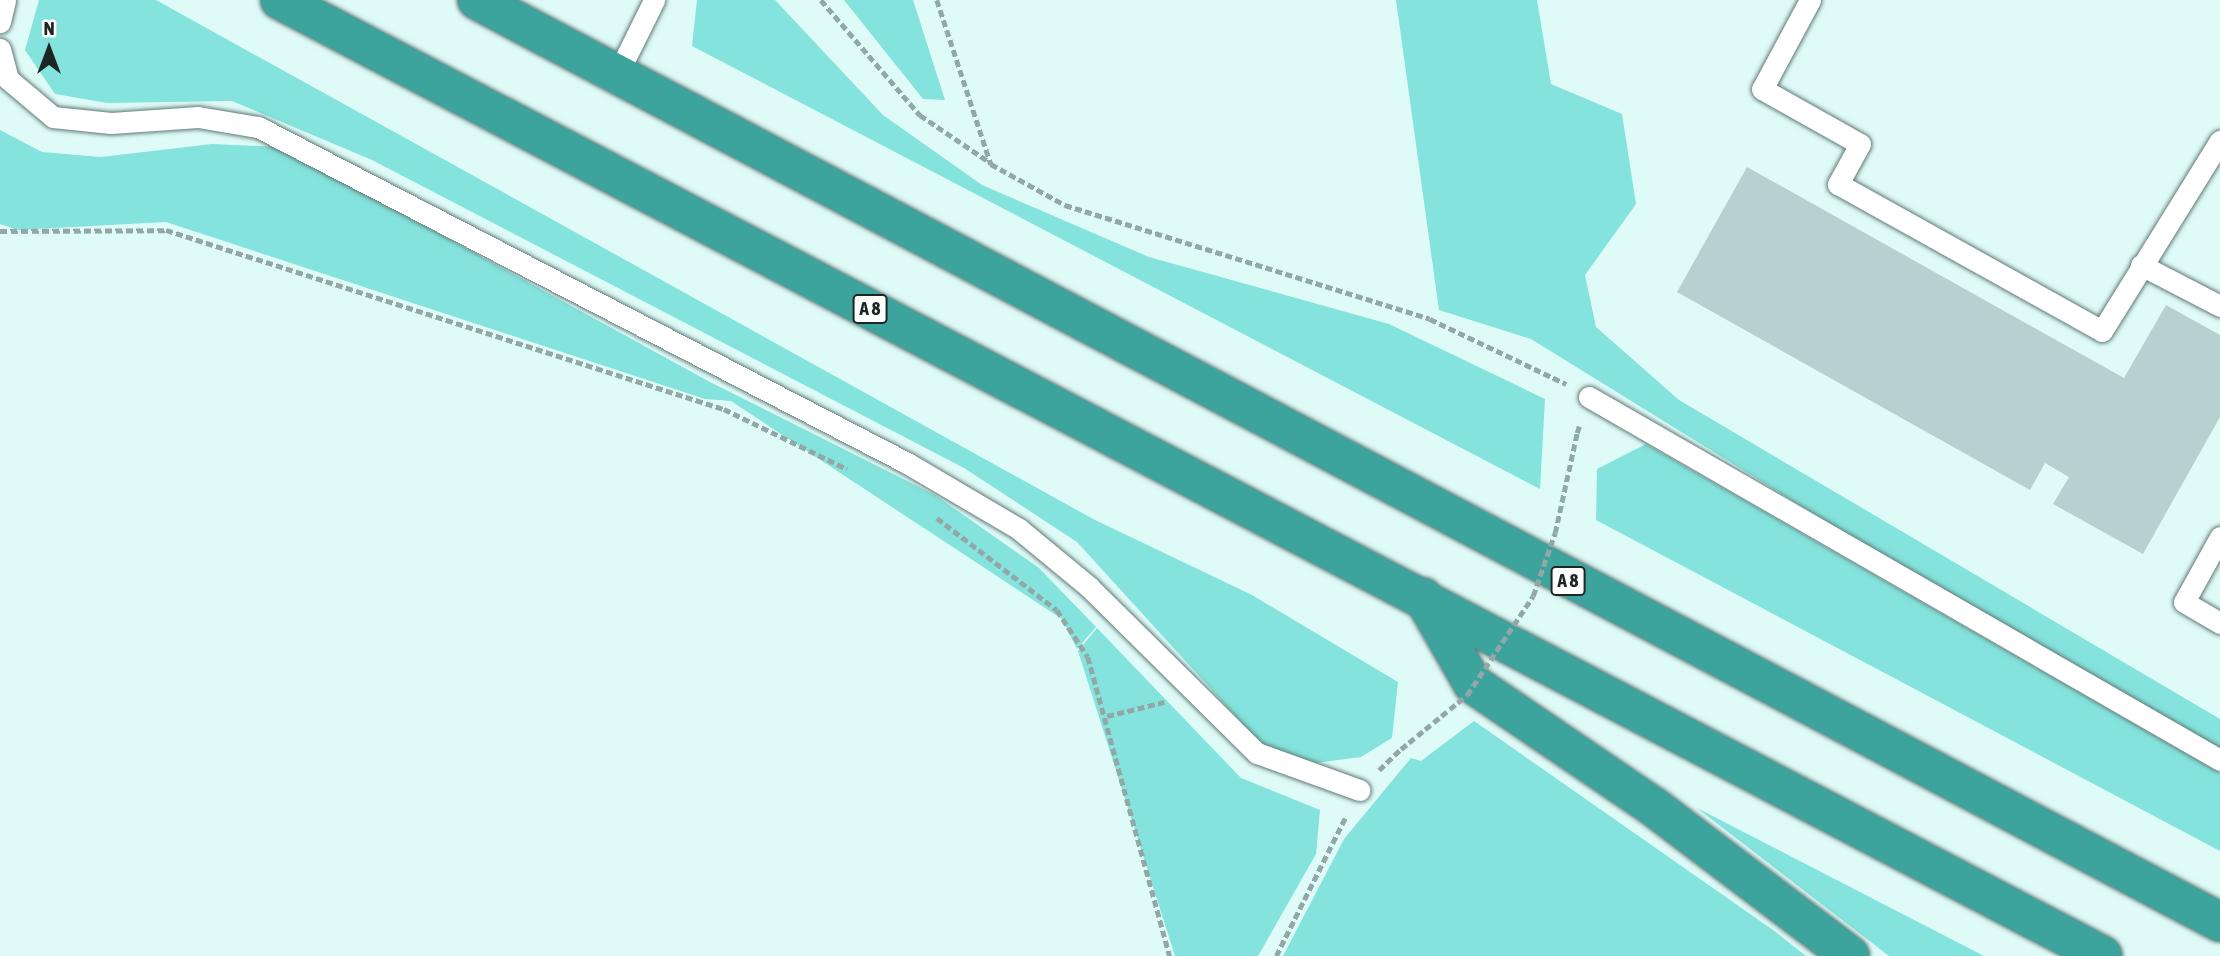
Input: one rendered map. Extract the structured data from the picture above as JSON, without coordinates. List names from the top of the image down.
{
  "streets": {
    "highway": ["A 8"]
  },
  "north": "top"
}
